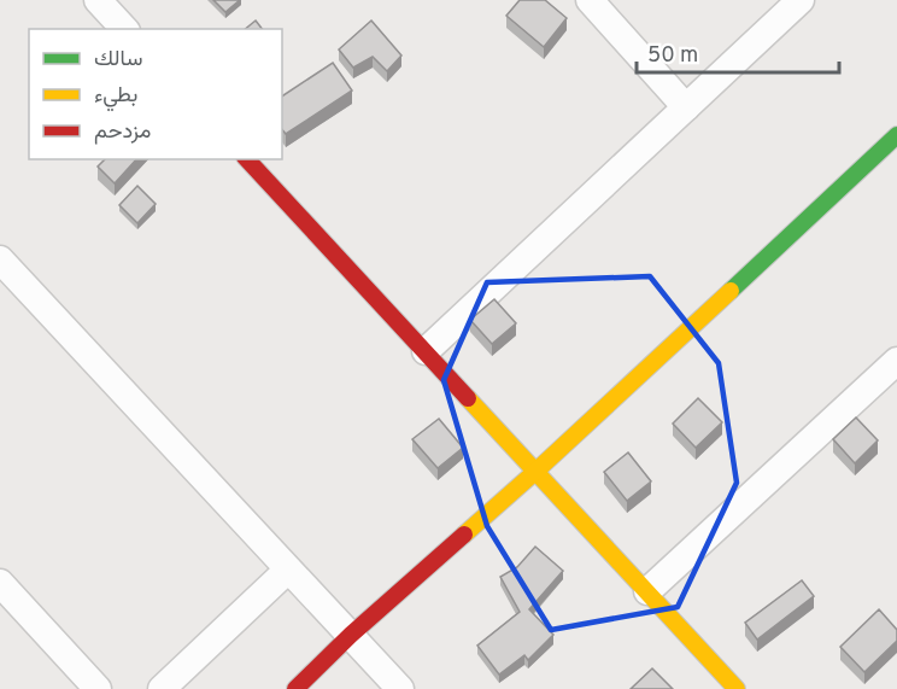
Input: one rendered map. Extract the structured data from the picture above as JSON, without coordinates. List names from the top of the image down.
{
  "legend": ["سالك", "بطيء", "مزدحم"],
  "scale_bar": "50 m"
}
